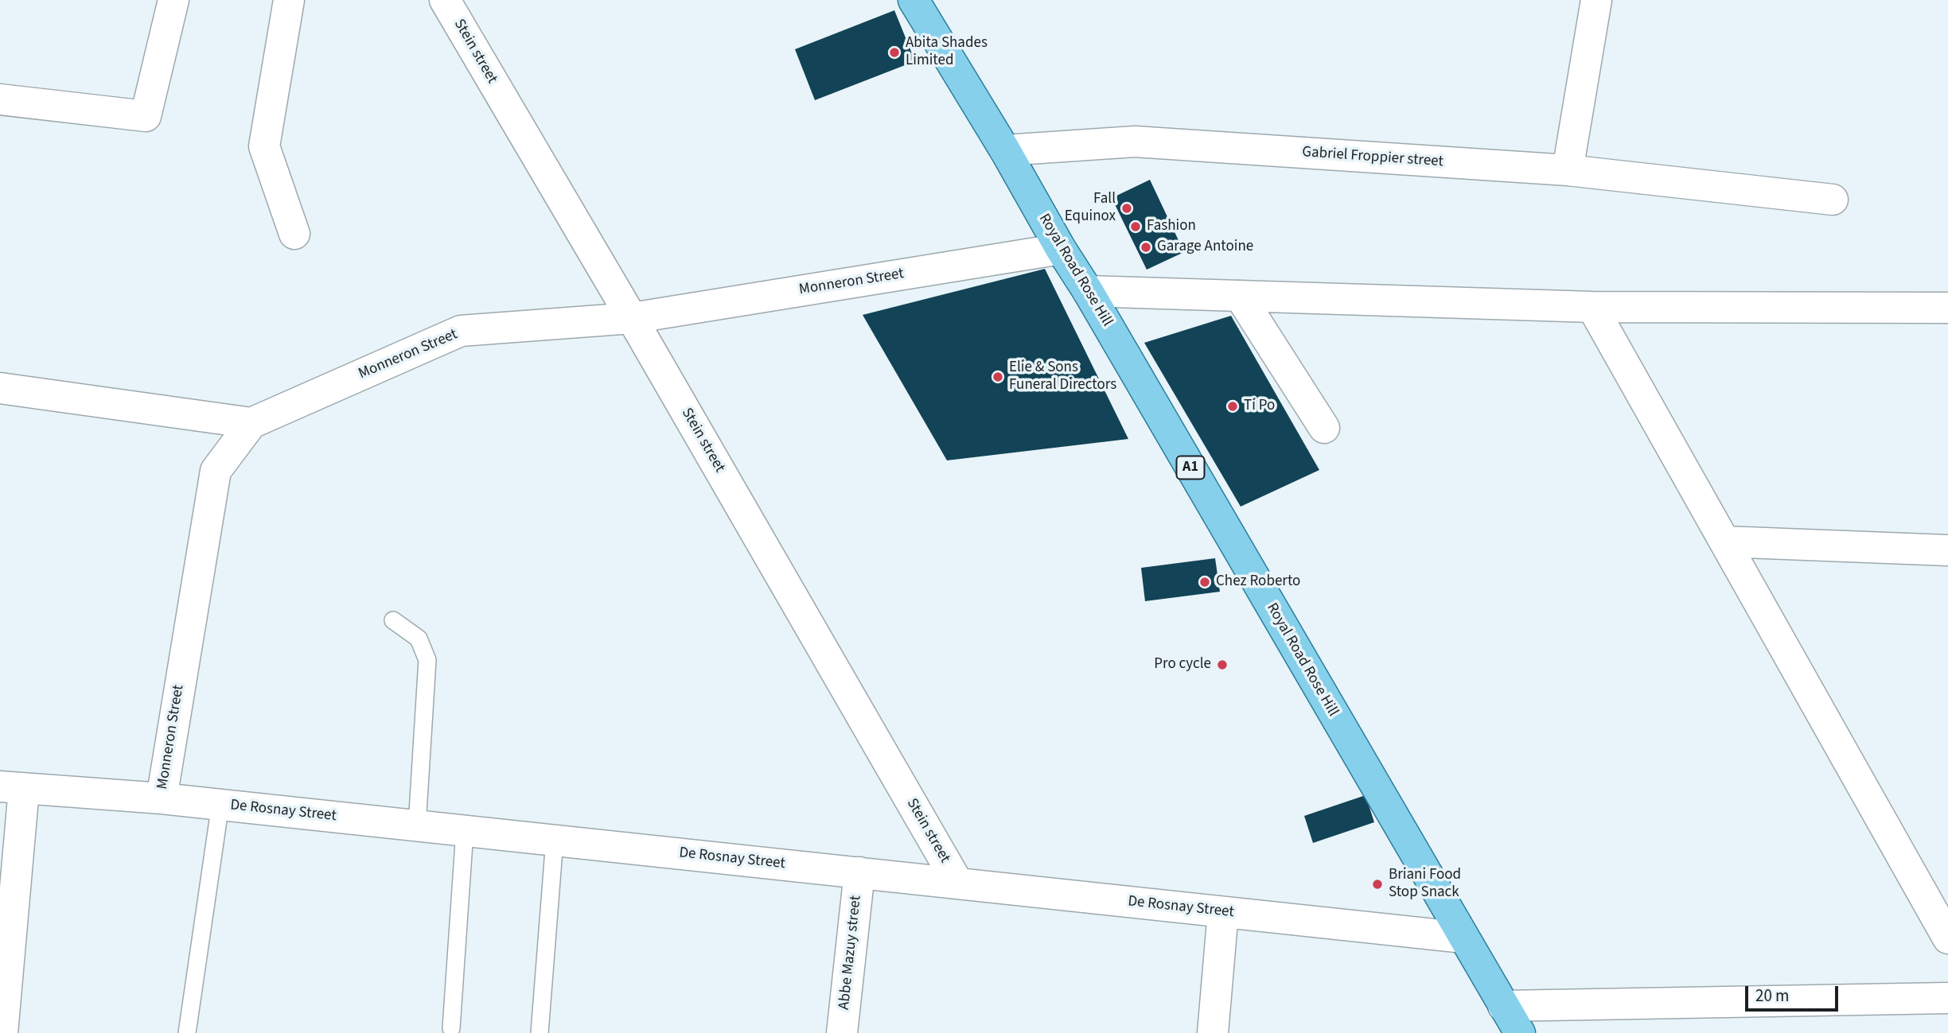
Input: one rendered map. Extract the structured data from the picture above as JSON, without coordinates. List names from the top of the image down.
{
  "streets": {
    "main road": ["Royal Road Rose Hill", "A1"],
    "street": [
      "Stein street",
      "Gabriel Froppier street",
      "Monneron Street",
      "De Rosnay Street",
      "Abbe Mazuy street"
    ]
  },
  "crossings": [
    ["Stein street", "Monneron Street"],
    ["Stein street", "De Rosnay Street"],
    ["Gabriel Froppier street", "Royal Road Rose Hill"],
    ["Royal Road Rose Hill", "Monneron Street"],
    ["Royal Road Rose Hill", "De Rosnay Street"],
    ["Monneron Street", "De Rosnay Street"],
    ["De Rosnay Street", "Abbe Mazuy street"]
  ],
  "places": [
    "Abita Shades Limited",
    "Fall Equinox",
    "Fashion",
    "Garage Antoine",
    "Elie & Sons Funeral Directors",
    "Ti Po",
    "Chez Roberto",
    "Pro cycle",
    "Briani Food Stop Snack"
  ],
  "scale_bar": "20 m"
}
